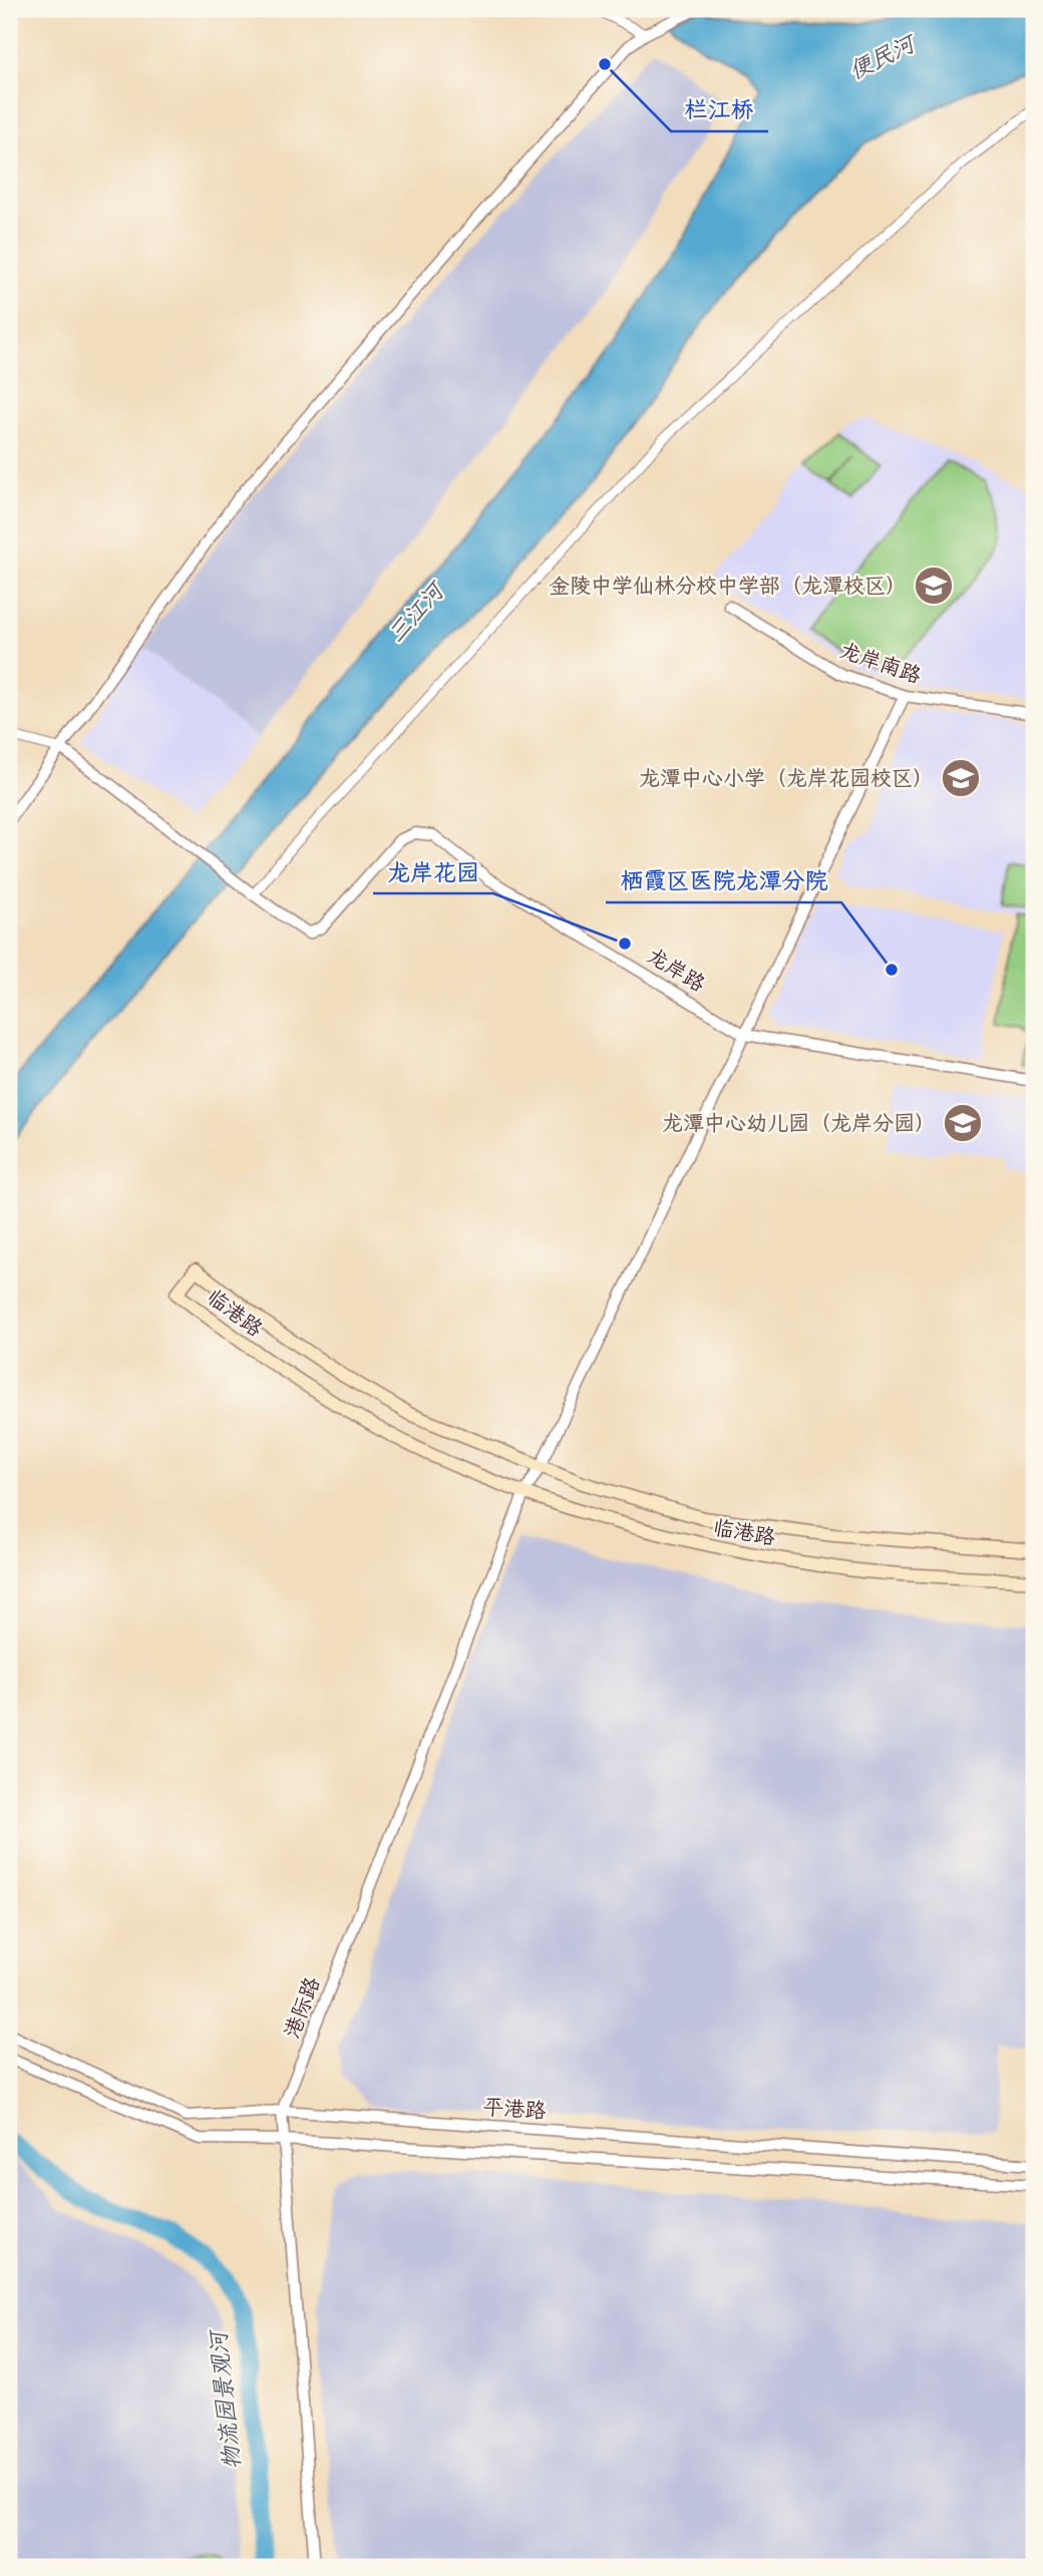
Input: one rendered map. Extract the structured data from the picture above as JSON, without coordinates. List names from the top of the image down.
{
  "streets": {
    "main road": ["临港路"],
    "street": [
      "龙岸南路",
      "龙岸路",
      "港际路",
      "平港路"
    ]
  },
  "crossings": [
    ["龙岸南路", "港际路"],
    ["龙岸路", "港际路"],
    ["临港路", "港际路"],
    ["港际路", "平港路"]
  ],
  "water": ["便民河", "三江河", "物流园景观河"],
  "places": {
    "other": ["栏江桥", "龙岸花园", "栖霞区医院龙潭分院"],
    "school or university": ["金陵中学仙林分校中学部（龙潭校区）", "龙潭中心小学（龙岸花园校区）", "龙潭中心幼儿园（龙岸分园）"]
  }
}
